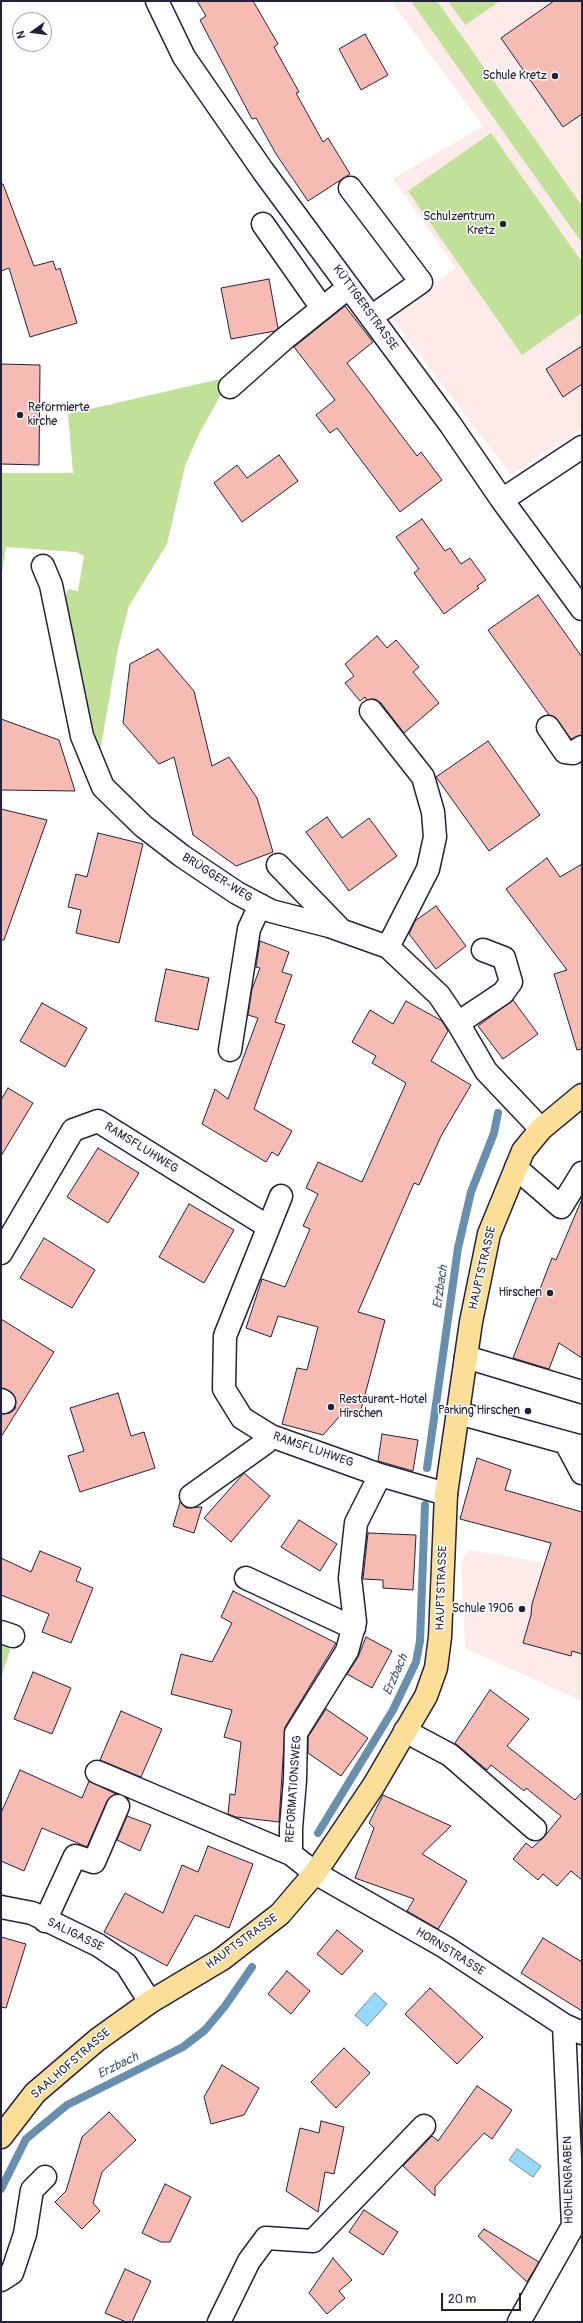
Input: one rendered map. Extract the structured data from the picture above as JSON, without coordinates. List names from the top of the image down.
{
  "streets": {
    "main road": ["HAUPTSTRASSE", "SAALHOFSTRASSE"],
    "street": [
      "KÜTTIGERSTRASSE",
      "BRÜGGER-WEG",
      "RAMSFLUHWEG",
      "REFORMATIONSWEG",
      "SALIGASSE",
      "HORNSTRASSE",
      "HOHLENGRABEN"
    ]
  },
  "crossings": [
    ["BRÜGGER-WEG", "HAUPTSTRASSE"],
    ["RAMSFLUHWEG", "HAUPTSTRASSE"],
    ["RAMSFLUHWEG", "REFORMATIONSWEG"],
    ["HAUPTSTRASSE", "REFORMATIONSWEG"],
    ["HAUPTSTRASSE", "SALIGASSE"],
    ["HAUPTSTRASSE", "HORNSTRASSE"],
    ["HAUPTSTRASSE", "SAALHOFSTRASSE"],
    ["REFORMATIONSWEG", "HORNSTRASSE"],
    ["SALIGASSE", "SAALHOFSTRASSE"],
    ["HORNSTRASSE", "HOHLENGRABEN"]
  ],
  "water": ["Erzbach"],
  "places": [
    "Schule Kretz",
    "Schulzentrum Kretz",
    "Reformierte kirche",
    "Hirschen",
    "Restaurant-Hotel Hirschen",
    "Parking Hirschen",
    "Schule 1906"
  ],
  "scale_bar": "20 m",
  "north": "left"
}
